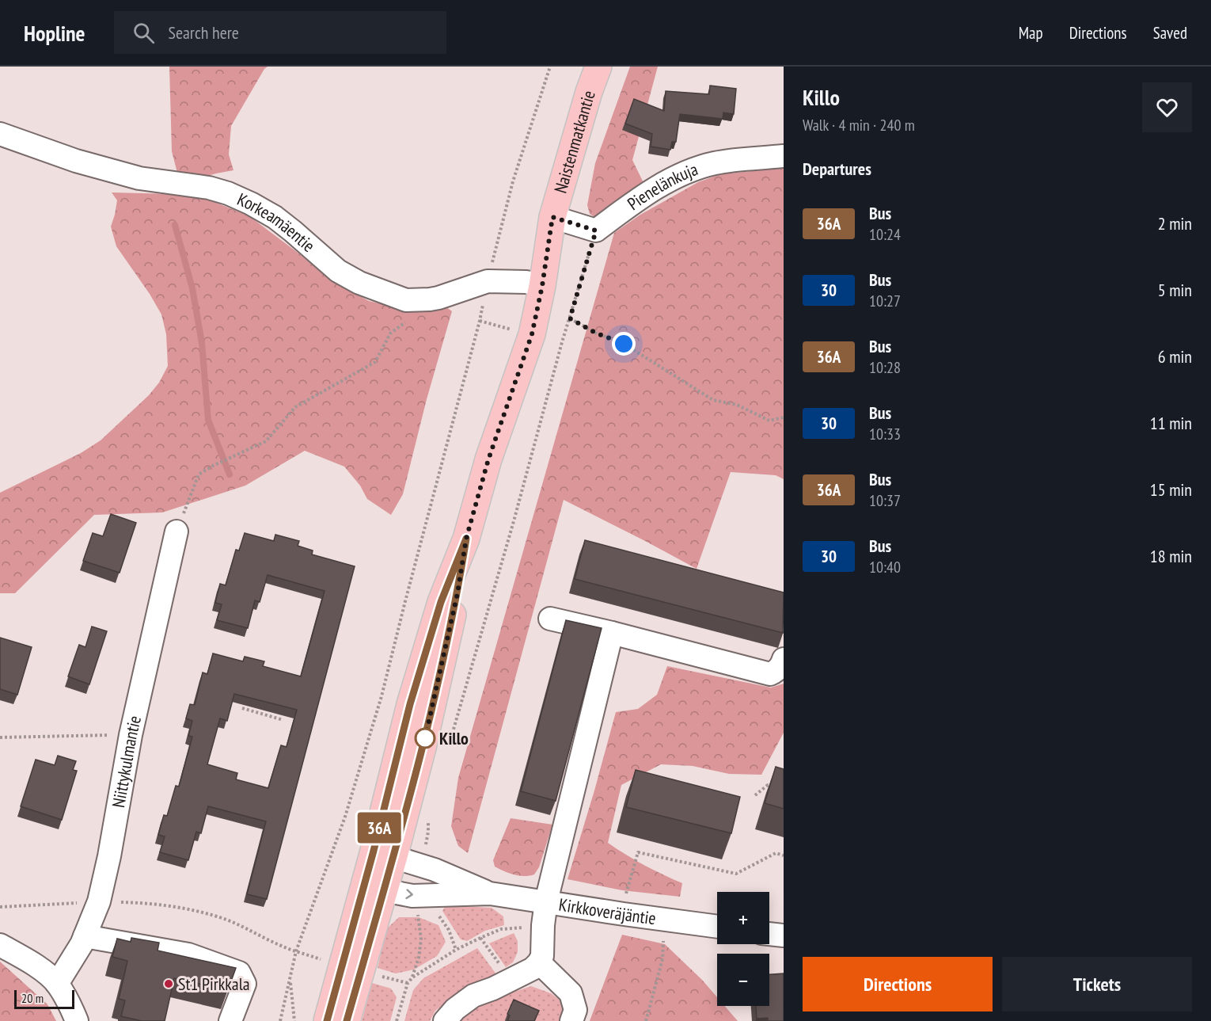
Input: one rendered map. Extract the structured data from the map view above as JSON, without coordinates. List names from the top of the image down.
{
  "streets": {
    "main road": ["Naistenmatkantie"],
    "street": [
      "Pienelänkuja",
      "Korkeamäentie",
      "Niittykulmantie",
      "Kirkkoveräjäntie"
    ]
  },
  "crossings": [
    ["Naistenmatkantie", "Korkeamäentie"],
    ["Naistenmatkantie", "Kirkkoveräjäntie"]
  ],
  "places": ["Killo", "St1 Pirkkala"],
  "lines": ["bus line 36A"],
  "scale_bar": "20 m",
  "page": {
    "header": "Hopline",
    "search": "Search here",
    "nav": ["Map", "Directions", "Saved"],
    "on_map": "36A",
    "heading": [
      ["Killo", "Walk · 4 min · 240 m"],
      "Departures"
    ],
    "list": [
      {
        "mark": "36A",
        "name": "Bus",
        "note": "10:24",
        "value": "2 min"
      },
      {
        "mark": "30",
        "name": "Bus",
        "note": "10:27",
        "value": "5 min"
      },
      {
        "mark": "36A",
        "name": "Bus",
        "note": "10:28",
        "value": "6 min"
      },
      {
        "mark": "30",
        "name": "Bus",
        "note": "10:33",
        "value": "11 min"
      },
      {
        "mark": "36A",
        "name": "Bus",
        "note": "10:37",
        "value": "15 min"
      },
      {
        "mark": "30",
        "name": "Bus",
        "note": "10:40",
        "value": "18 min"
      }
    ],
    "map_buttons": ["+", "−"],
    "buttons": ["Directions", "Tickets"],
    "scale": "20 m"
  }
}
